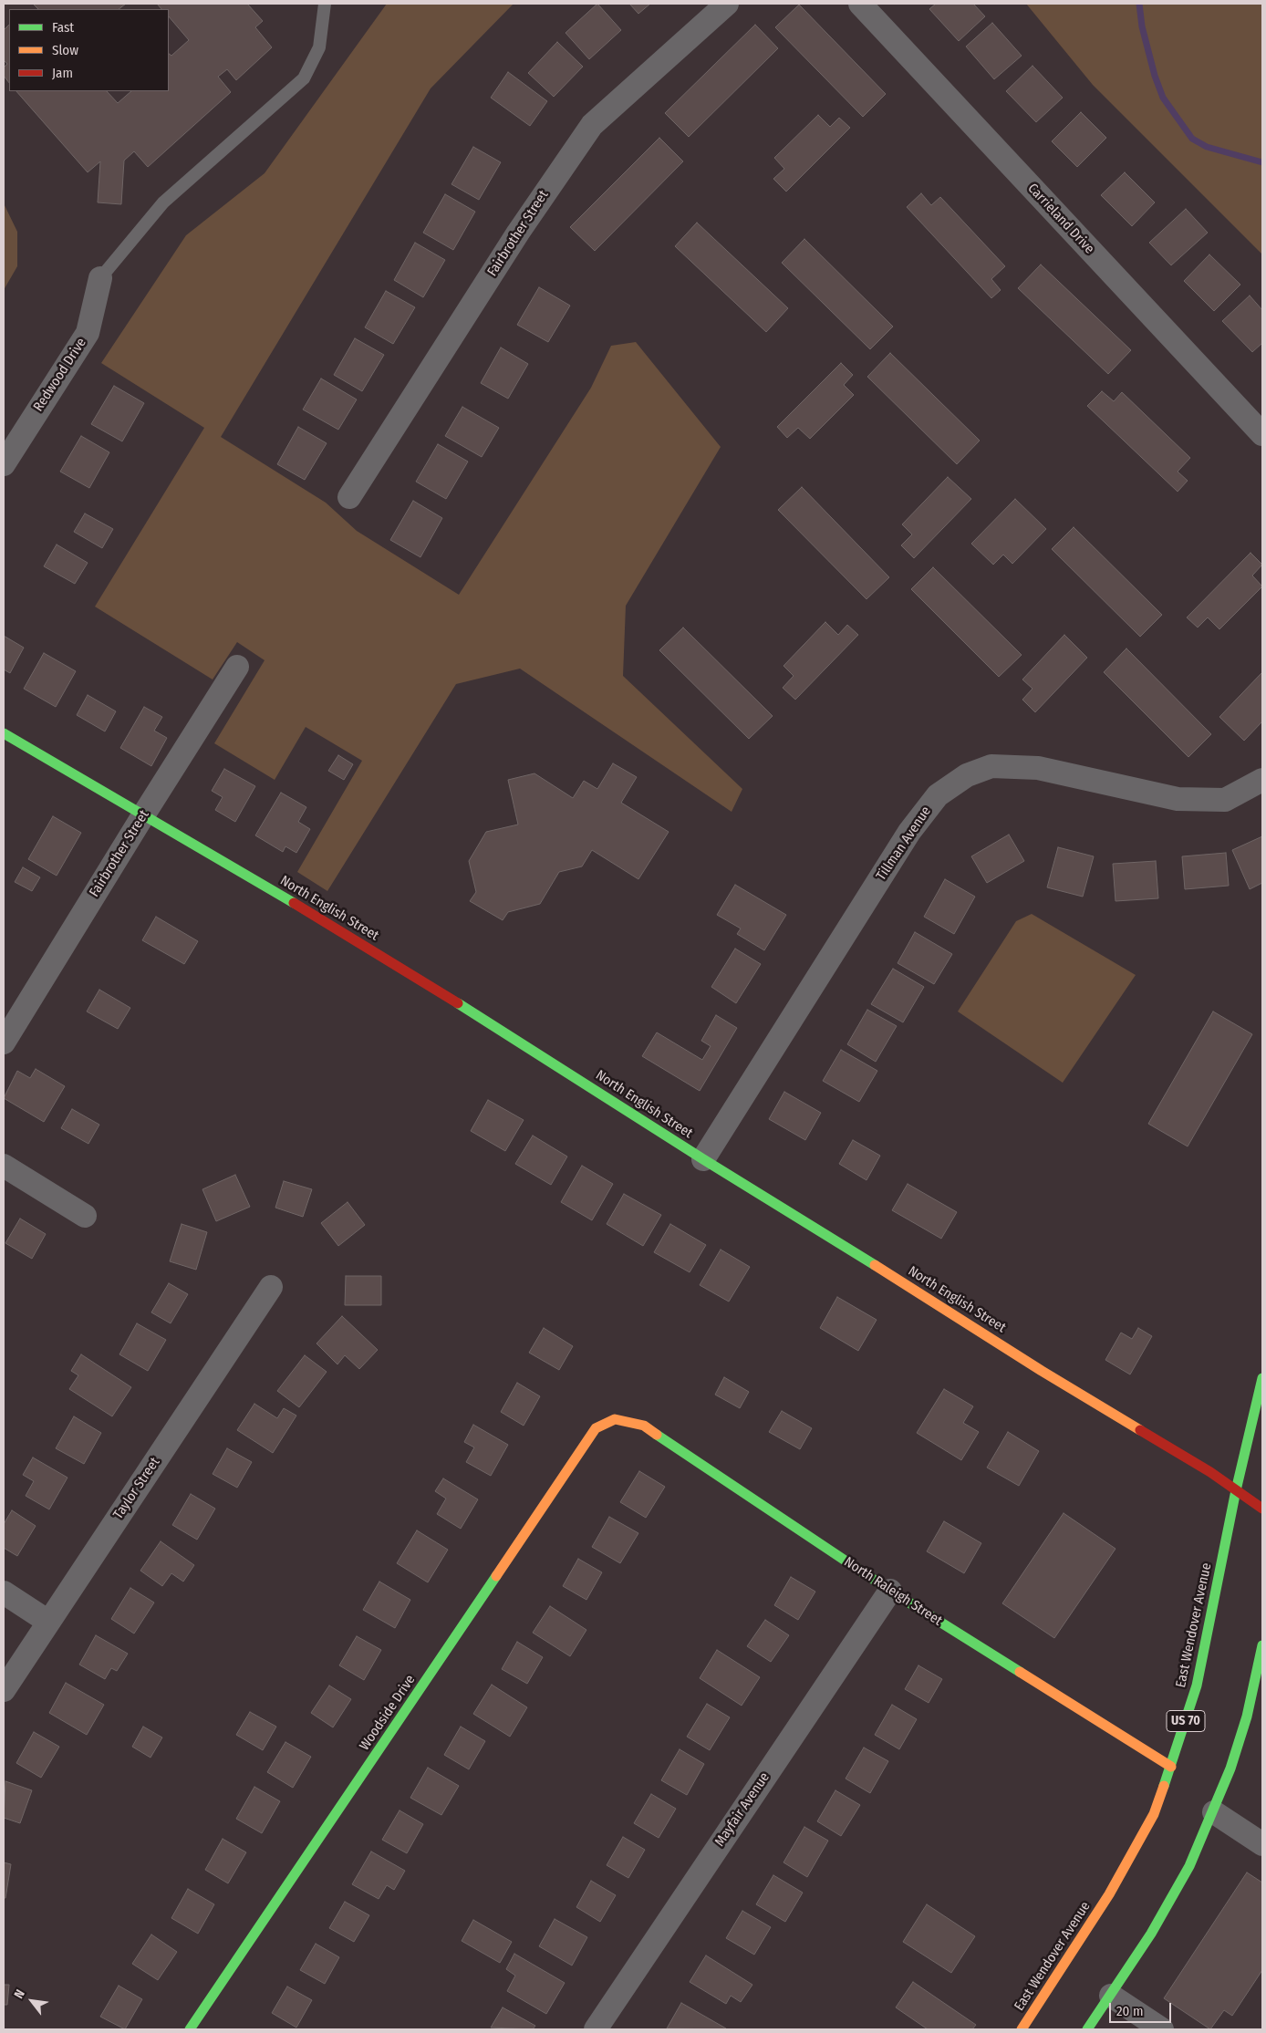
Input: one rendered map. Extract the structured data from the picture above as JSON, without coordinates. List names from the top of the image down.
{
  "streets": {
    "main road": [
      "North English Street",
      "North Raleigh Street",
      "East Wendover Avenue",
      "Woodside Drive",
      "US 70"
    ],
    "street": [
      "Carrieland Drive",
      "Fairbrother Street",
      "Redwood Drive",
      "Tillman Avenue",
      "Taylor Street",
      "Mayfair Avenue"
    ]
  },
  "crossings": [
    ["Fairbrother Street", "North English Street"],
    ["Tillman Avenue", "North English Street"],
    ["North English Street", "East Wendover Avenue"],
    ["North Raleigh Street", "East Wendover Avenue"],
    ["North Raleigh Street", "Woodside Drive"],
    ["North Raleigh Street", "Mayfair Avenue"]
  ],
  "legend": ["Fast", "Slow", "Jam"],
  "scale_bar": "20 m",
  "north": "top left"
}
